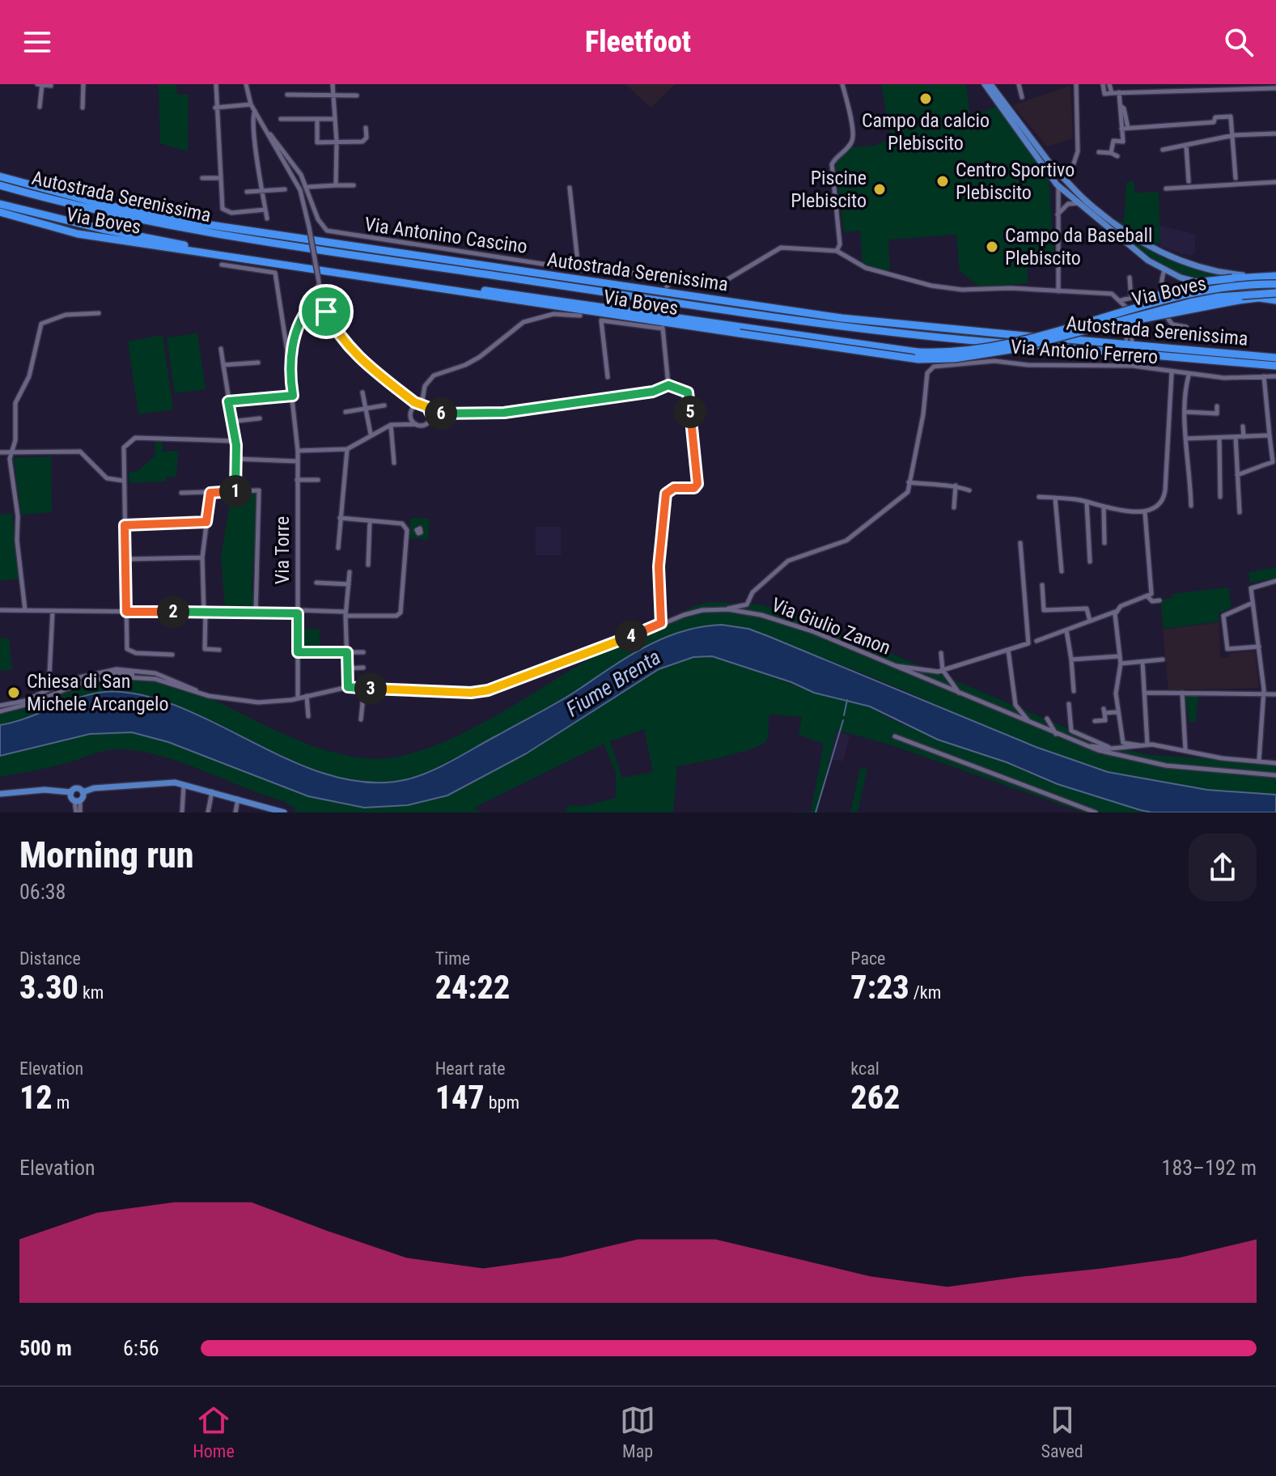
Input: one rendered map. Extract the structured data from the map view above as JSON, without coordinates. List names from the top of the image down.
{
  "streets": {
    "highway": ["Autostrada Serenissima", "Via Boves"],
    "street": [
      "Via Antonino Cascino",
      "Via Antonio Ferrero",
      "Via Torre",
      "Via Giulio Zanon"
    ]
  },
  "crossings": [
    ["Via Antonio Ferrero", "Via Giulio Zanon"],
    ["Via Torre", "Via Giulio Zanon"]
  ],
  "water": ["Fiume Brenta"],
  "places": [
    "Campo da calcio Plebiscito",
    "Centro Sportivo Plebiscito",
    "Piscine Plebiscito",
    "Campo da Baseball Plebiscito",
    "Chiesa di San Michele Arcangelo"
  ],
  "page": {
    "header": "Fleetfoot",
    "pins": [
      "5",
      "6",
      "1",
      "2",
      "4",
      "3"
    ],
    "heading": ["Morning run", "06:38"],
    "stats": [
      ["Distance", "3.30 km"],
      ["Time", "24:22"],
      ["Pace", "7:23 /km"],
      ["Elevation", "12 m"],
      ["Heart rate", "147 bpm"],
      ["kcal", "262"]
    ],
    "chart": ["Elevation", "183–192 m"],
    "list": [
      {
        "name": "500 m",
        "note": "6:56"
      }
    ],
    "tabs": ["Home", "Map", "Saved"]
  }
}
